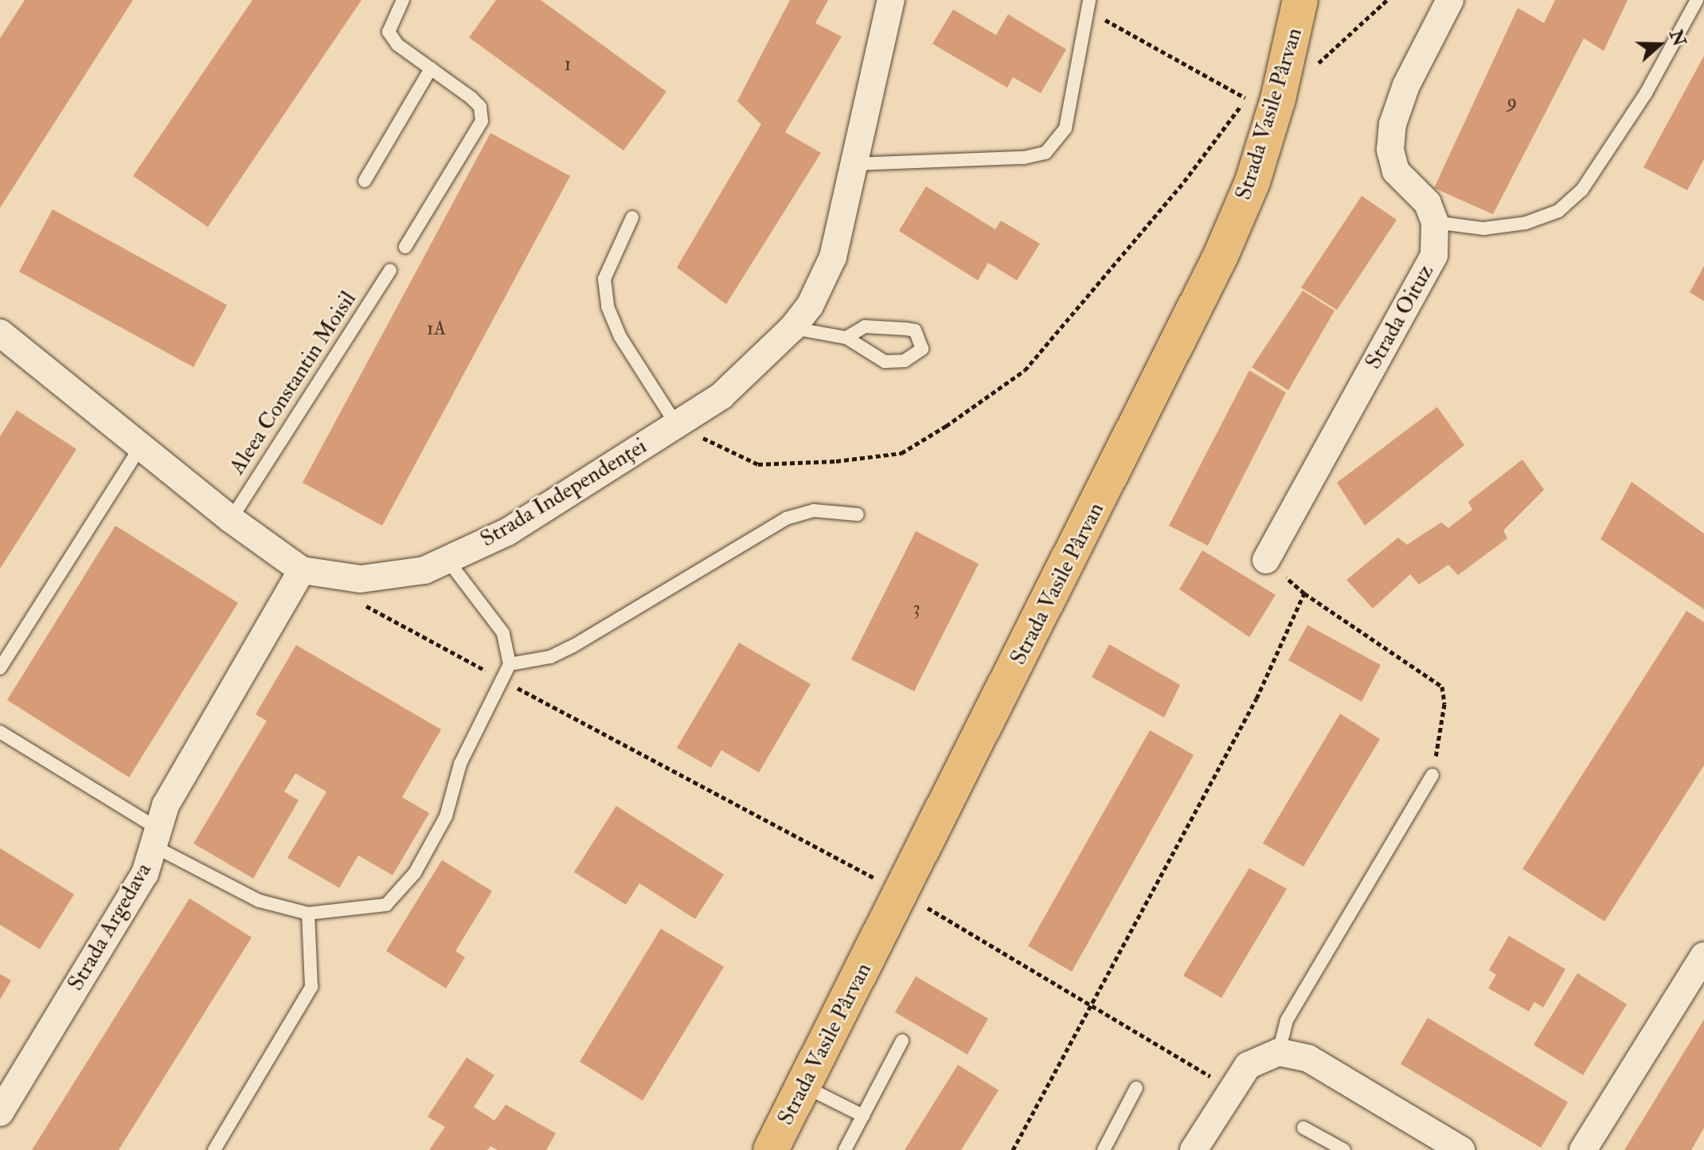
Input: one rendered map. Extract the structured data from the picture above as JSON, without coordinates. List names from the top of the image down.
{
  "streets": {
    "main road": ["Strada Vasile Pârvan"],
    "street": ["Strada Oituz", "Strada Independenței", "Strada Argedava"],
    "lane": ["Aleea Constantin Moisil"]
  },
  "crossings": [
    ["Aleea Constantin Moisil", "Strada Independenței"],
    ["Strada Independenței", "Strada Argedava"]
  ],
  "house_numbers": [
    "1",
    "9",
    "1A",
    "3"
  ],
  "north": "right"
}
